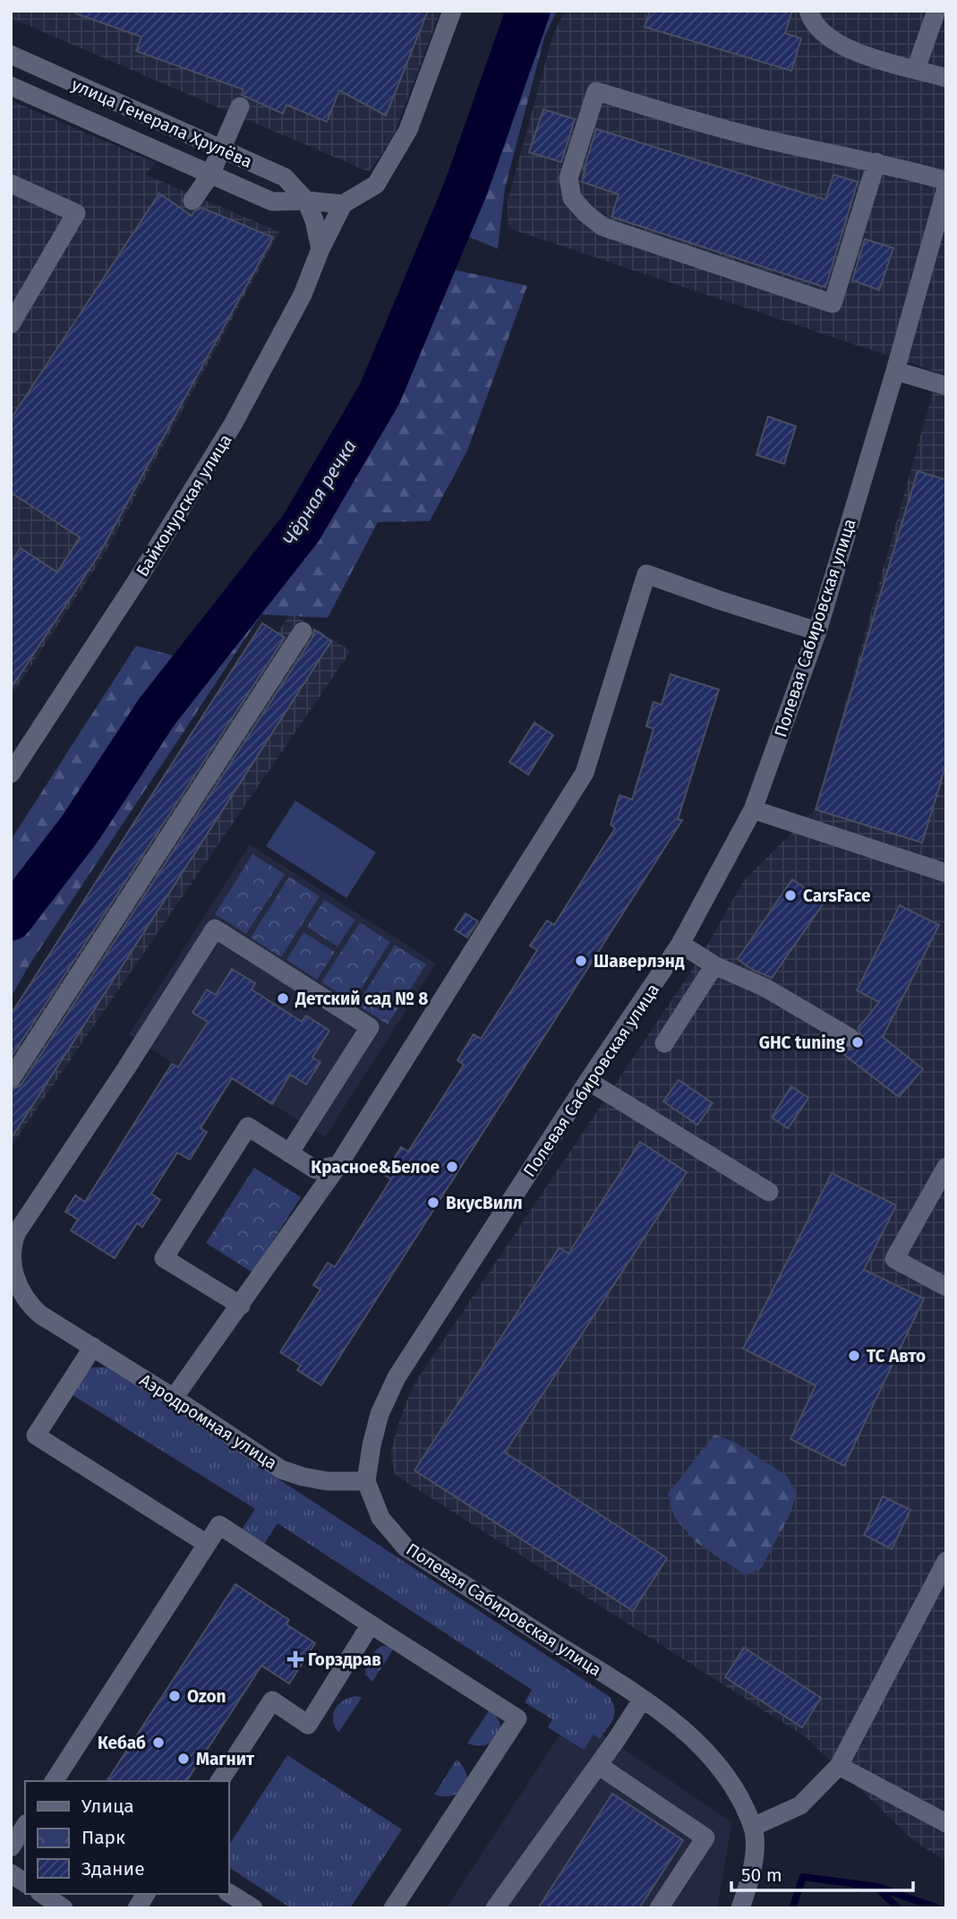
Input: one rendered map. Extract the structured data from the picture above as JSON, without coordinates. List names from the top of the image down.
{
  "streets": {
    "street": [
      "улица Генерала Хрулёва",
      "Байконурская улица",
      "Полевая Сабировская улица",
      "Аэродромная улица"
    ]
  },
  "crossings": [
    ["улица Генерала Хрулёва", "Байконурская улица"],
    ["Полевая Сабировская улица", "Аэродромная улица"]
  ],
  "water": ["Чёрная речка"],
  "places": {
    "other": [
      "CarsFace",
      "Шаверлэнд",
      "Детский сад № 8",
      "GHC tuning",
      "Красное&Белое",
      "ВкусВилл",
      "ТС Авто",
      "Ozon",
      "Кебаб",
      "Магнит"
    ],
    "health": ["Горздрав"]
  },
  "legend": ["Улица", "Парк", "Здание"],
  "scale_bar": "50 m"
}
